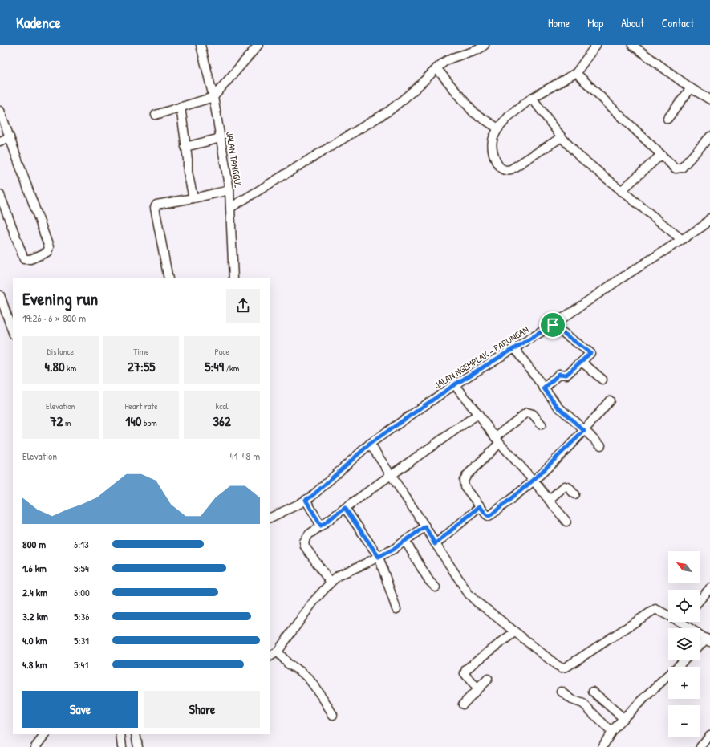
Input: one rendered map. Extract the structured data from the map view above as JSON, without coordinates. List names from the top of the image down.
{
  "streets": {
    "street": ["JALAN TANGGUL", "JALAN NGEMPLAK - PAPUNGAN"]
  },
  "north": "top left",
  "page": {
    "header": "Kadence",
    "nav": [
      "Home",
      "Map",
      "About",
      "Contact"
    ],
    "heading": ["Evening run", "19:26 · 6 × 800 m"],
    "stats": [
      ["Distance", "4.80 km"],
      ["Time", "27:55"],
      ["Pace", "5:49 /km"],
      ["Elevation", "72 m"],
      ["Heart rate", "140 bpm"],
      ["kcal", "362"]
    ],
    "chart": ["Elevation", "41–48 m"],
    "list": [
      {
        "name": "800 m",
        "note": "6:13"
      },
      {
        "name": "1.6 km",
        "note": "5:54"
      },
      {
        "name": "2.4 km",
        "note": "6:00"
      },
      {
        "name": "3.2 km",
        "note": "5:36"
      },
      {
        "name": "4.0 km",
        "note": "5:31"
      },
      {
        "name": "4.8 km",
        "note": "5:41"
      }
    ],
    "map_buttons": ["+", "−"],
    "buttons": ["Save", "Share"]
  }
}
